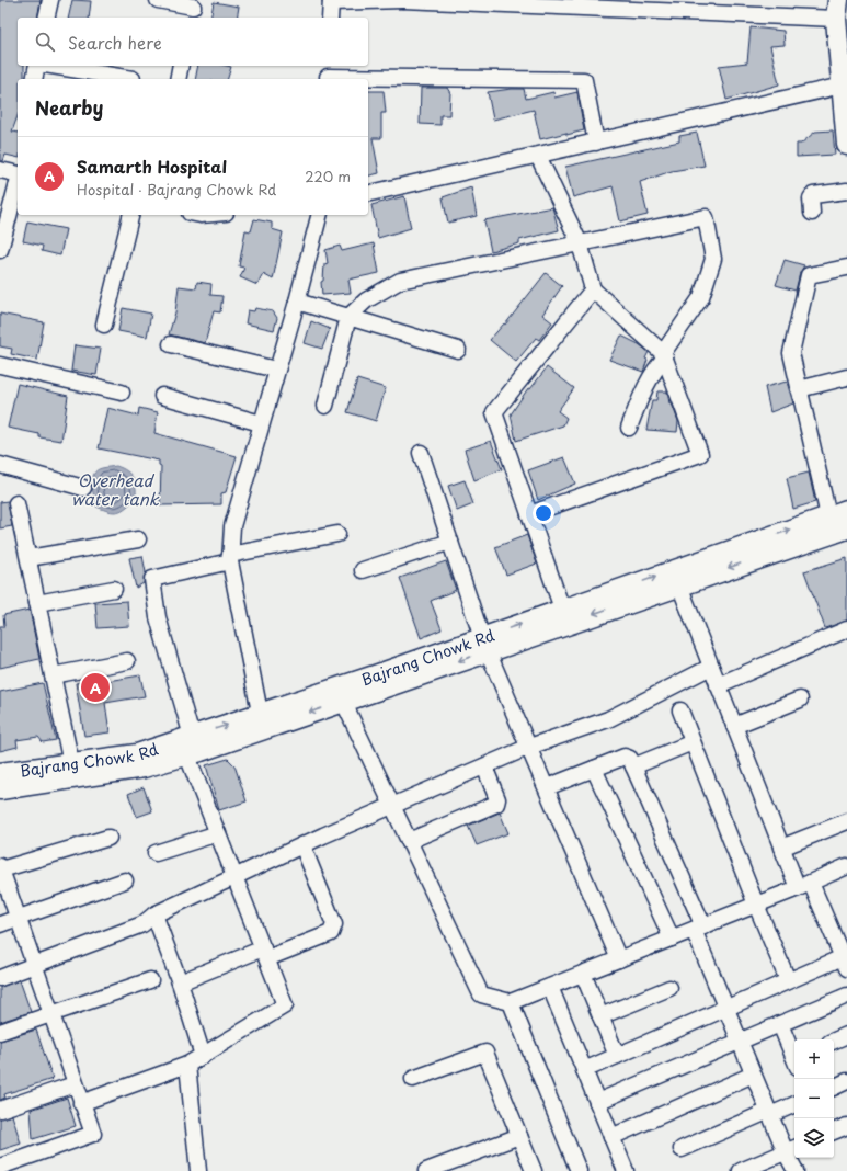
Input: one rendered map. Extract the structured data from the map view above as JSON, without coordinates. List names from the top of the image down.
{
  "streets": {
    "street": ["Bajrang Chowk Rd"]
  },
  "water": ["Overhead water tank"],
  "page": {
    "search": "Search here",
    "heading": "Nearby",
    "list": [
      {
        "mark": "A",
        "name": "Samarth Hospital",
        "note": "Hospital · Bajrang Chowk Rd",
        "value": "220 m"
      }
    ],
    "pins": "A",
    "map_buttons": ["+", "−"]
  }
}
